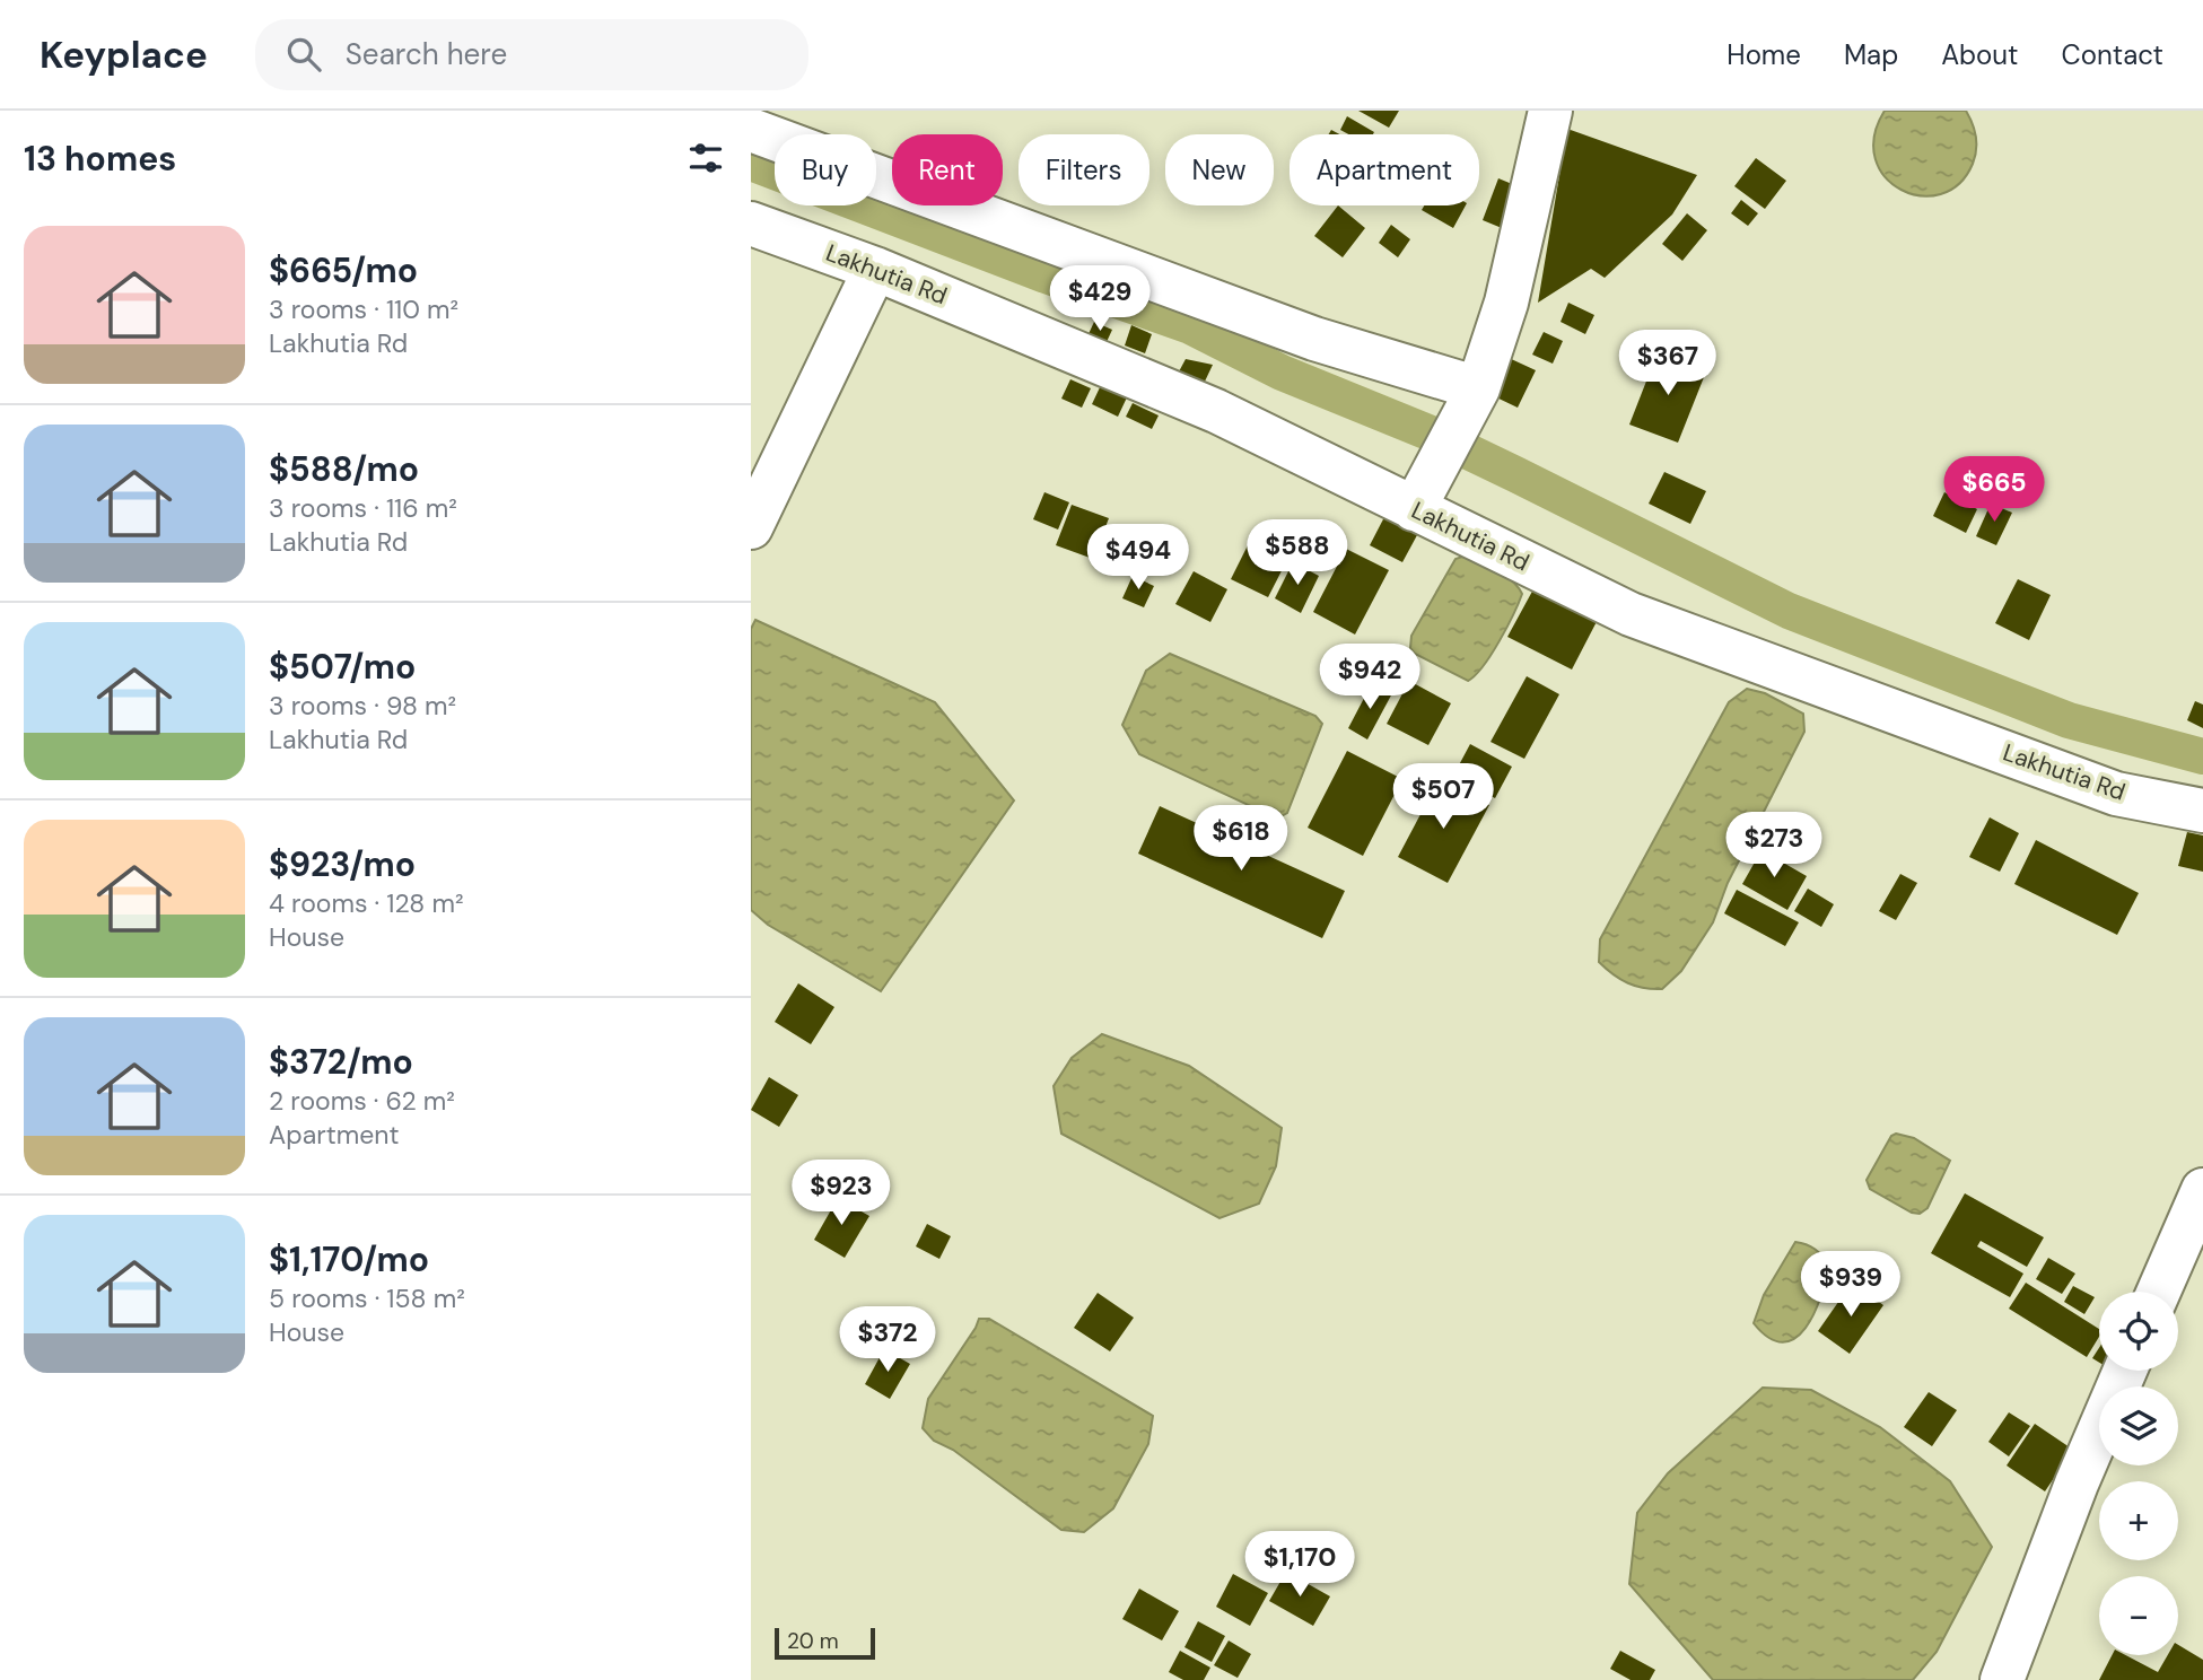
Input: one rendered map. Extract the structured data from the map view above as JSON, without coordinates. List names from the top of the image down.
{
  "streets": {
    "street": ["Lakhutia Rd"]
  },
  "scale_bar": "20 m",
  "page": {
    "header": "Keyplace",
    "search": "Search here",
    "nav": [
      "Home",
      "Map",
      "About",
      "Contact"
    ],
    "heading": "13 homes",
    "chip": [
      "Buy",
      "Rent",
      "Filters",
      "New",
      "Apartment"
    ],
    "list": [
      {
        "name": "$665/mo",
        "note": "3 rooms · 110 m² · Lakhutia Rd"
      },
      {
        "name": "$588/mo",
        "note": "3 rooms · 116 m² · Lakhutia Rd"
      },
      {
        "name": "$507/mo",
        "note": "3 rooms · 98 m² · Lakhutia Rd"
      },
      {
        "name": "$923/mo",
        "note": "4 rooms · 128 m² · House"
      },
      {
        "name": "$372/mo",
        "note": "2 rooms · 62 m² · Apartment"
      },
      {
        "name": "$1,170/mo",
        "note": "5 rooms · 158 m² · House"
      }
    ],
    "price": [
      "$429",
      "$367",
      "$665",
      "$588",
      "$494",
      "$942",
      "$507",
      "$618",
      "$273",
      "$923",
      "$939",
      "$372",
      "$1,170"
    ],
    "map_buttons": ["+", "−"],
    "scale": "20 m"
  }
}
